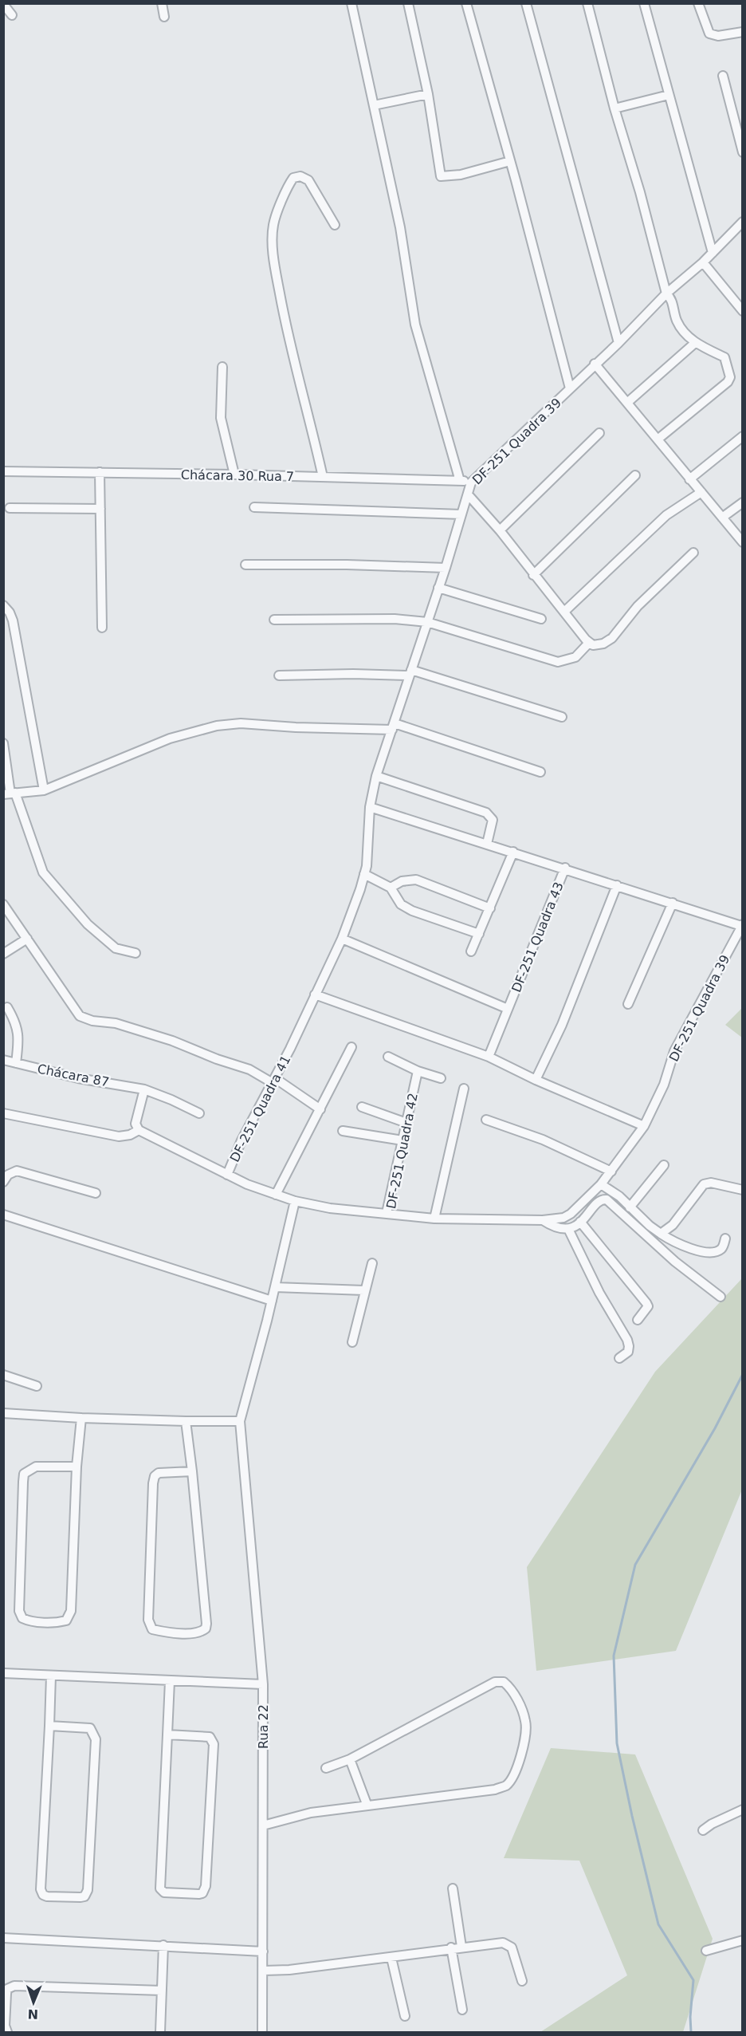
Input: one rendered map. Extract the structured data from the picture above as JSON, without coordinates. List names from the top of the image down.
{
  "streets": {
    "street": [
      "DF-251 Quadra 39",
      "Chácara 30 Rua 7",
      "DF-251 Quadra 43",
      "Chácara 87",
      "DF-251 Quadra 41",
      "DF-251 Quadra 42",
      "Rua 22"
    ]
  },
  "crossings": [
    ["DF-251 Quadra 39", "Chácara 30 Rua 7"],
    ["DF-251 Quadra 39", "DF-251 Quadra 43"],
    ["DF-251 Quadra 39", "DF-251 Quadra 41"],
    ["DF-251 Quadra 39", "DF-251 Quadra 42"],
    ["DF-251 Quadra 41", "DF-251 Quadra 42"],
    ["DF-251 Quadra 41", "Rua 22"]
  ],
  "north": "bottom"
}
